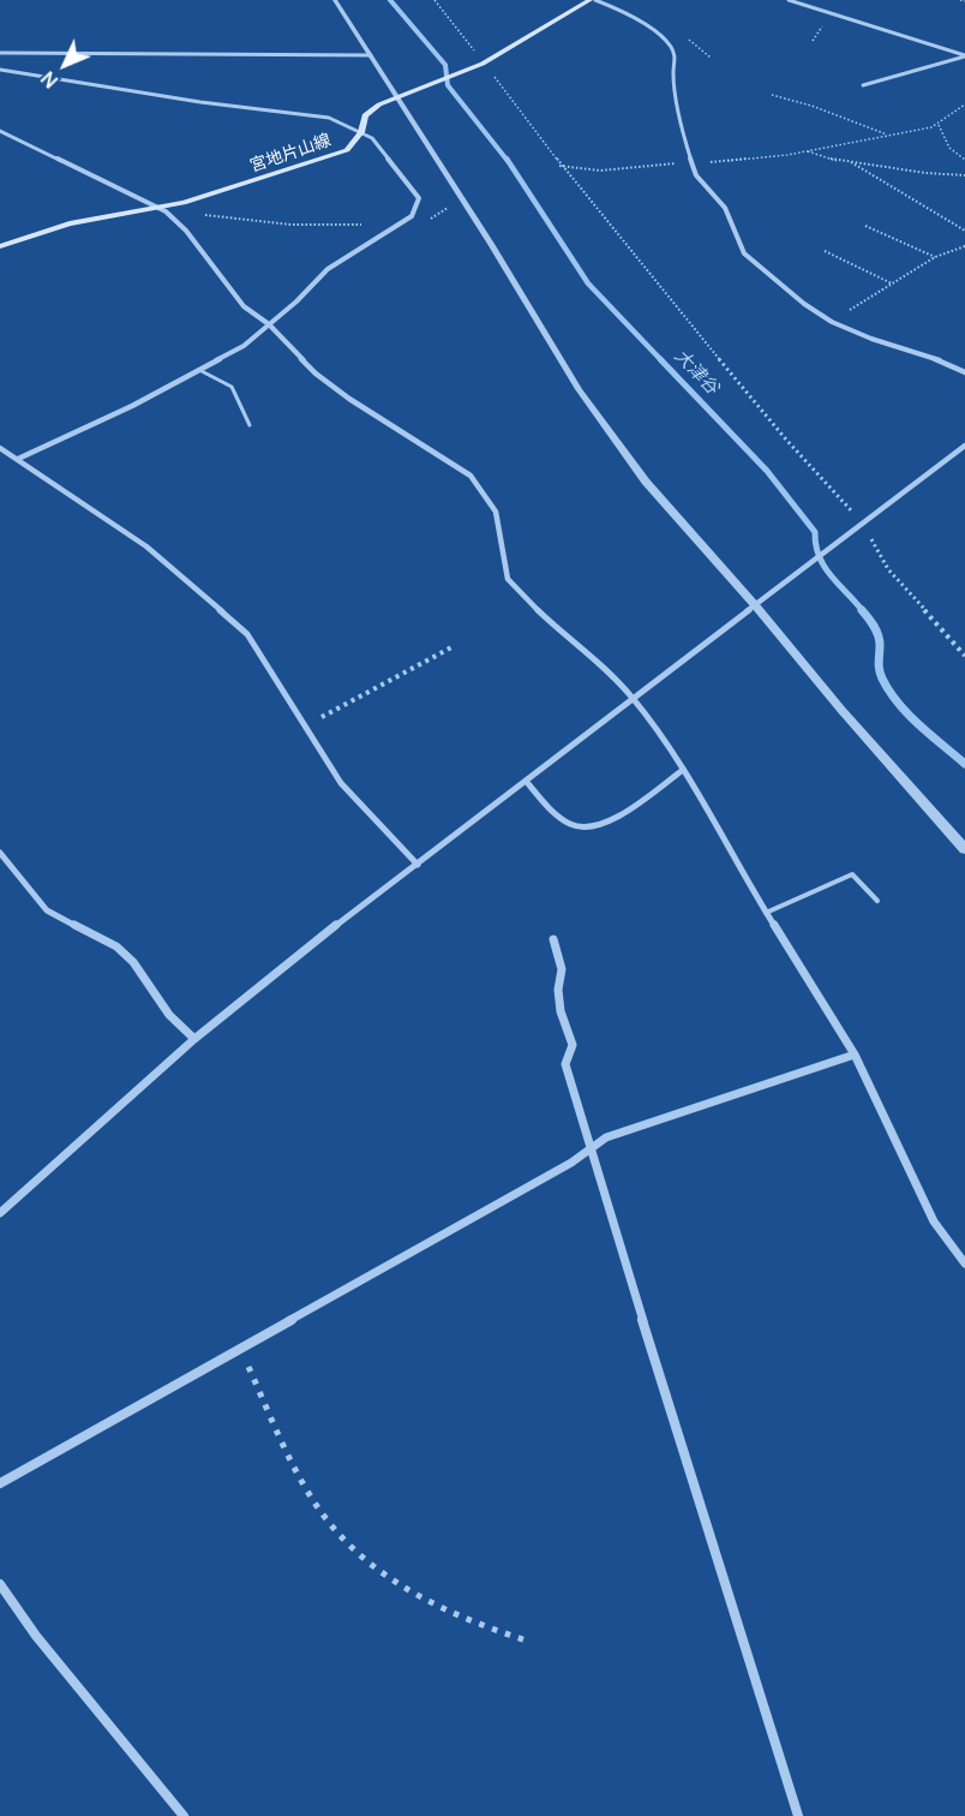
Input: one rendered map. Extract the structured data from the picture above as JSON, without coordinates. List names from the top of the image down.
{
  "streets": {
    "main road": ["宮地片山線"]
  },
  "water": ["大津谷"],
  "north": "bottom left"
}
